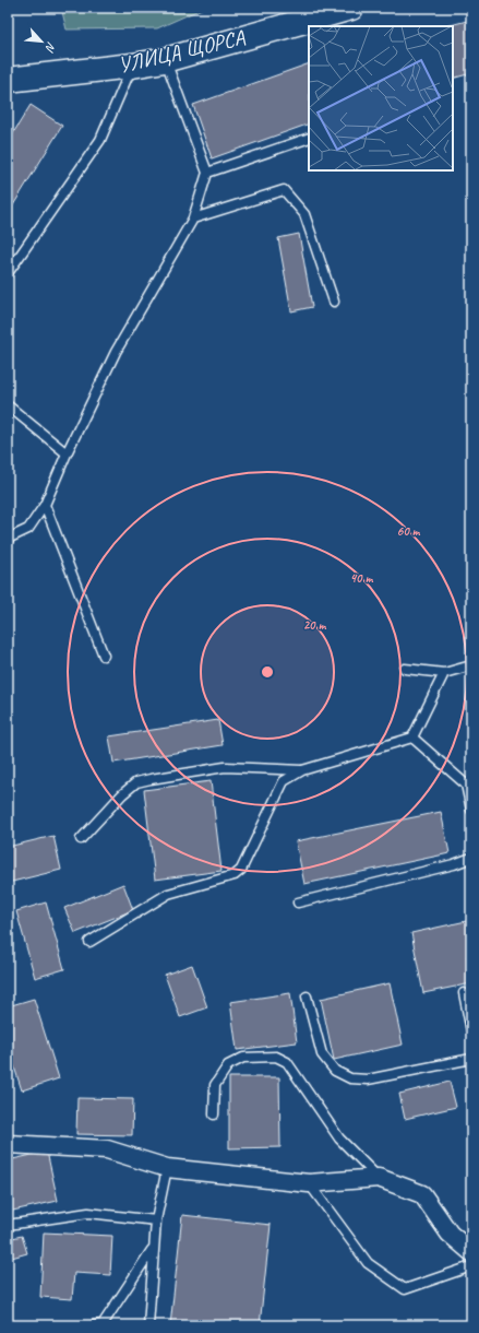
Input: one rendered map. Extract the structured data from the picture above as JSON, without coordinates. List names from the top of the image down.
{
  "streets": {
    "street": ["УЛИЦА ЩОРСА"]
  },
  "north": "bottom right",
  "rings": ["60 m", "40 m", "20 m"]
}
